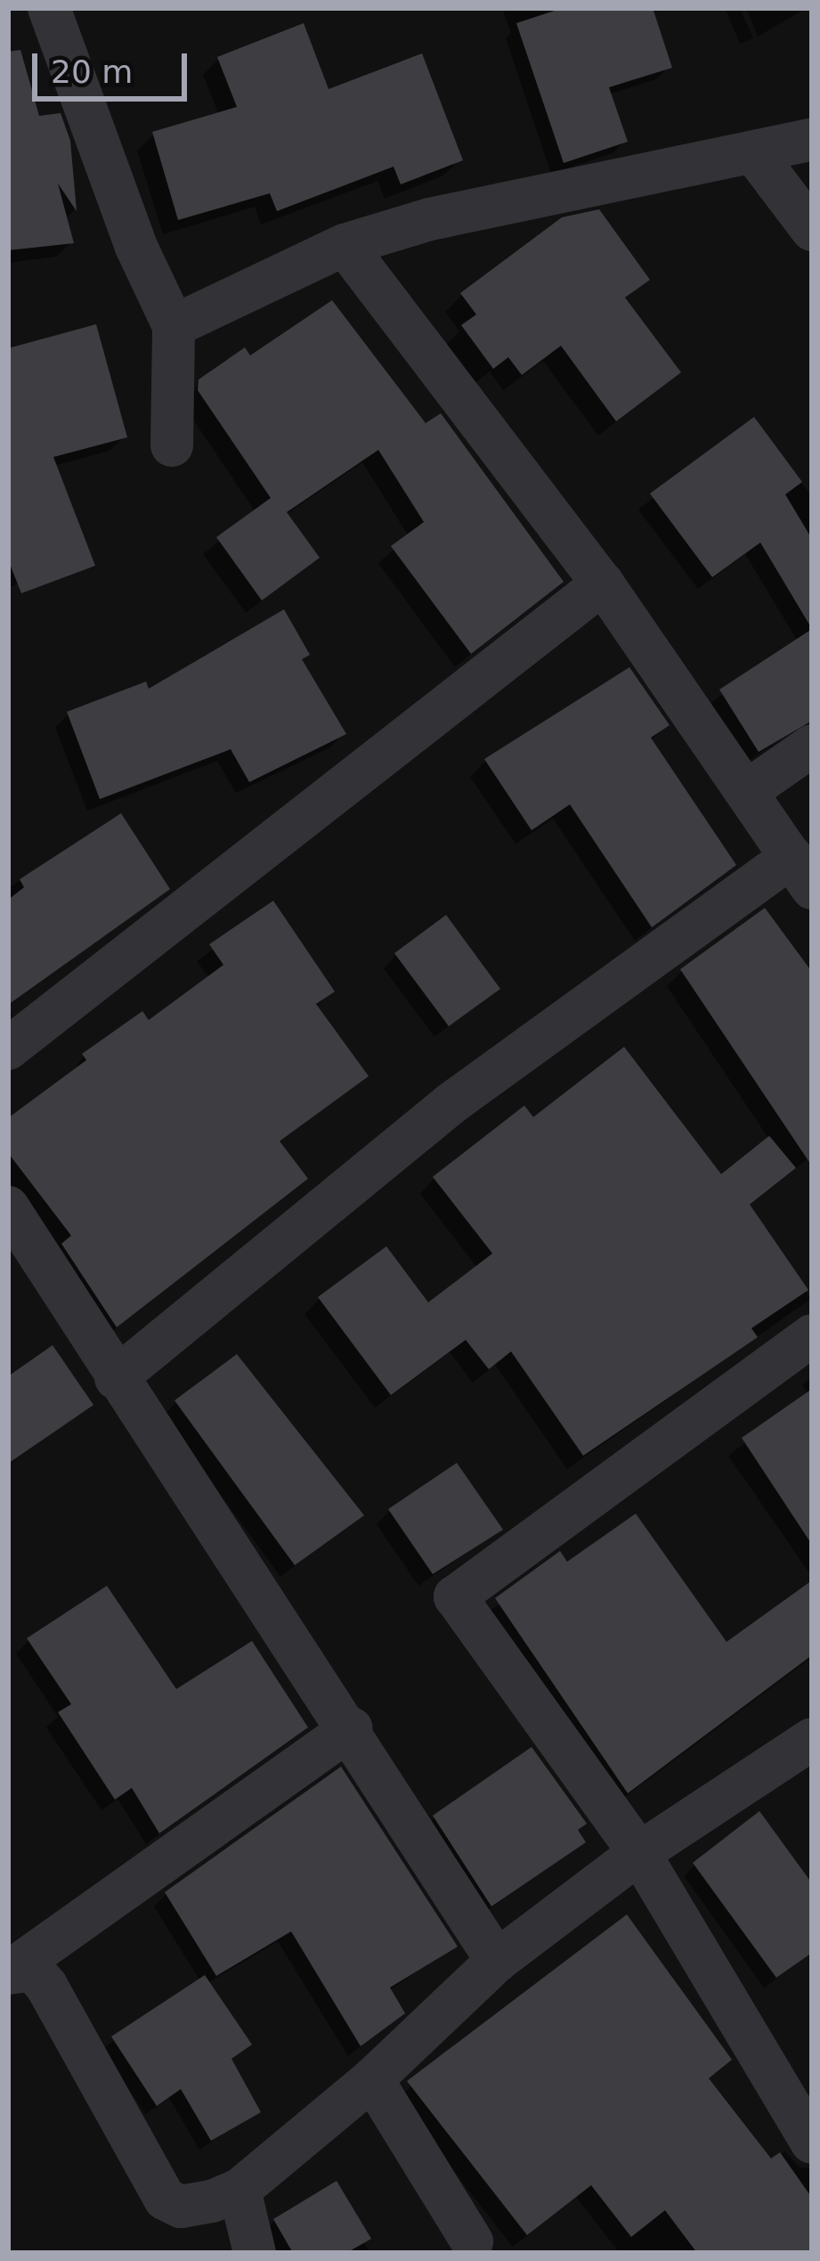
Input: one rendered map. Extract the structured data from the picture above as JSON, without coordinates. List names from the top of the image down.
{
  "scale_bar": "20 m"
}
